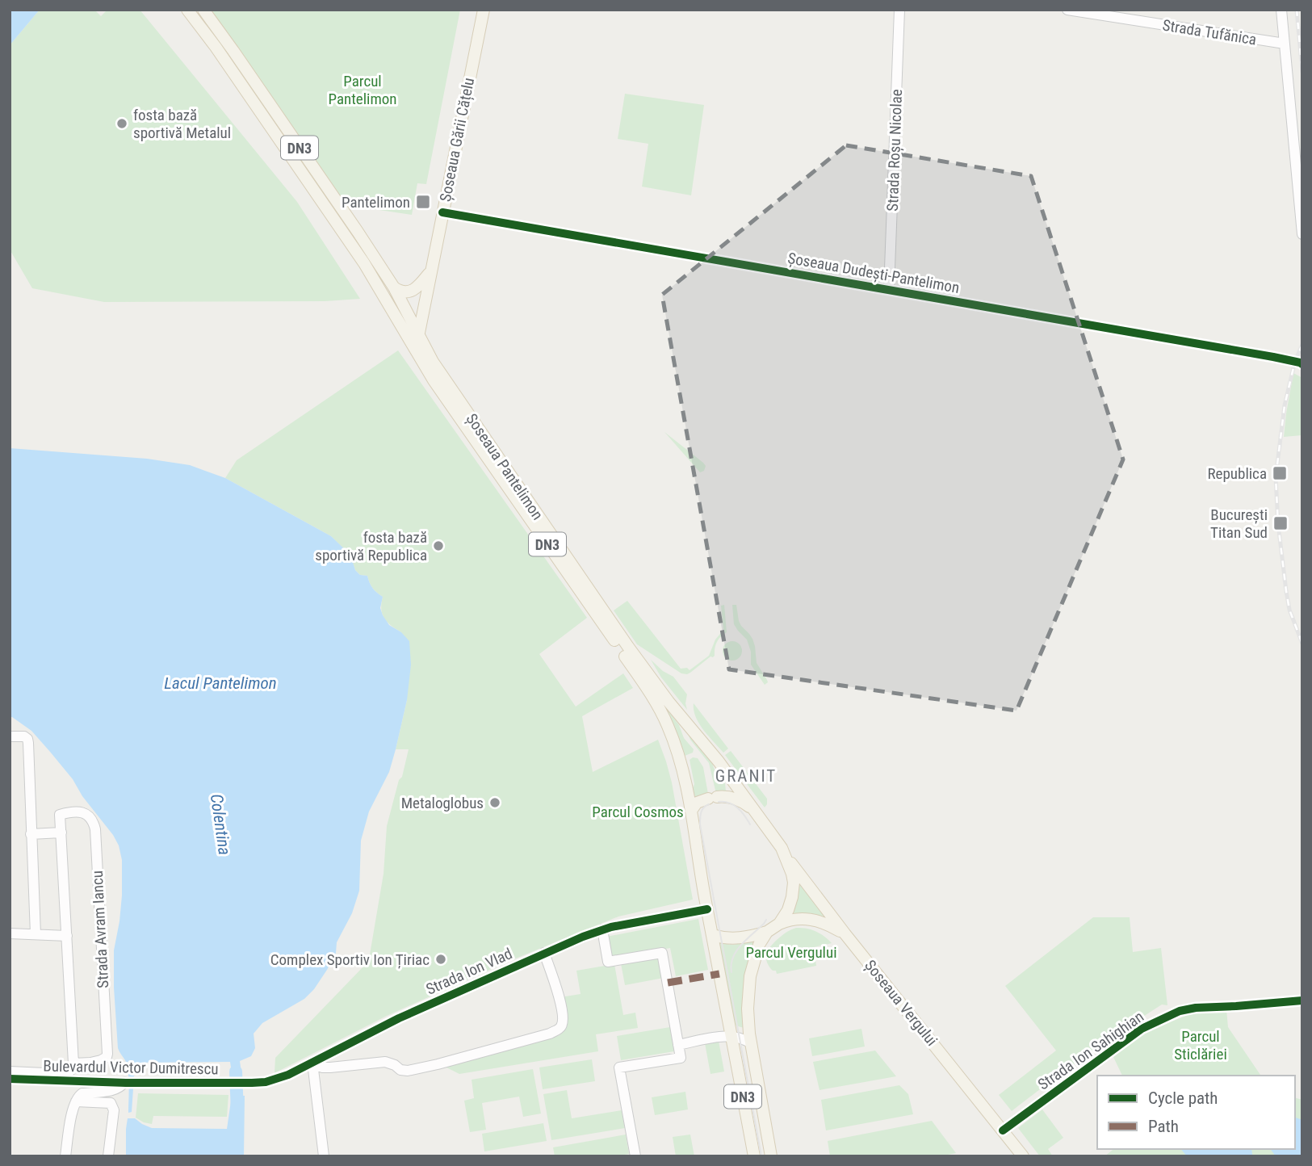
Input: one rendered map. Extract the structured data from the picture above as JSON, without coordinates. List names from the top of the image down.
{
  "streets": {
    "main road": [
      "Șoseaua Gării Cățelu",
      "DN3",
      "Șoseaua Pantelimon",
      "Șoseaua Vergului"
    ],
    "street": [
      "Strada Tufănica",
      "Strada Roșu Nicolae",
      "Șoseaua Dudești-Pantelimon",
      "Strada Avram Iancu",
      "Strada Ion Vlad",
      "Strada Ion Sahighian",
      "Bulevardul Victor Dumitrescu"
    ]
  },
  "crossings": [
    ["Șoseaua Gării Cățelu", "Șoseaua Dudești-Pantelimon"],
    ["Șoseaua Gării Cățelu", "Șoseaua Pantelimon"],
    ["Strada Roșu Nicolae", "Șoseaua Dudești-Pantelimon"],
    ["Șoseaua Pantelimon", "Strada Ion Vlad"],
    ["Șoseaua Pantelimon", "Șoseaua Vergului"],
    ["Strada Ion Vlad", "Bulevardul Victor Dumitrescu"],
    ["Șoseaua Vergului", "Strada Ion Sahighian"]
  ],
  "districts": ["GRANIT"],
  "water": ["Lacul Pantelimon", "Colentina"],
  "parks": [
    "Parcul Pantelimon",
    "Parcul Cosmos",
    "Parcul Vergului",
    "Parcul Sticlăriei"
  ],
  "places": {
    "other": [
      "fosta bază sportivă Metalul",
      "fosta bază sportivă Republica",
      "Metaloglobus",
      "Complex Sportiv Ion Țiriac"
    ],
    "transit": ["Pantelimon", "Republica", "București Titan Sud"]
  },
  "legend": ["Cycle path", "Path"]
}
